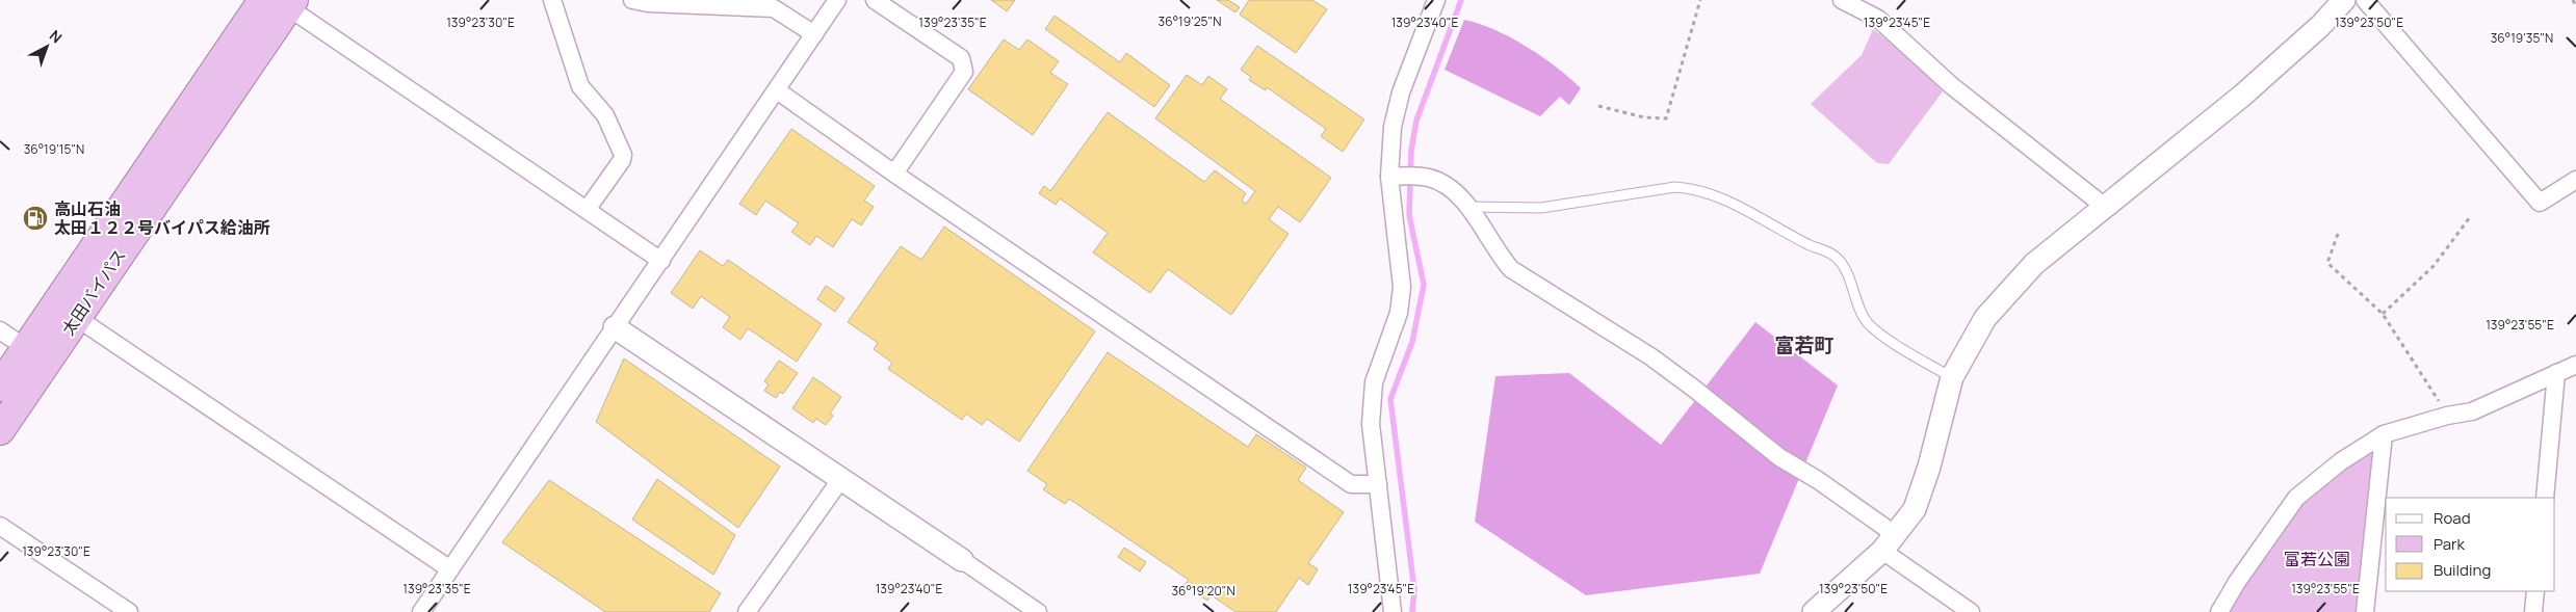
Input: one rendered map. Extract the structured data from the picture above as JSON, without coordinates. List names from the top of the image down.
{
  "streets": {
    "highway": ["太田バイパス"]
  },
  "districts": ["富若町"],
  "parks": ["富若公園"],
  "places": {
    "fuel station": ["高山石油 太田１２２号バイパス給油所"]
  },
  "legend": ["Road", "Park", "Building"],
  "north": "top right",
  "coordinates": [
    "36°19'25\"N",
    "139°23'30\"E",
    "139°23'35\"E",
    "139°23'40\"E",
    "139°23'45\"E",
    "139°23'50\"E",
    "36°19'35\"N",
    "36°19'15\"N",
    "139°23'55\"E",
    "36°19'20\"N"
  ]
}
